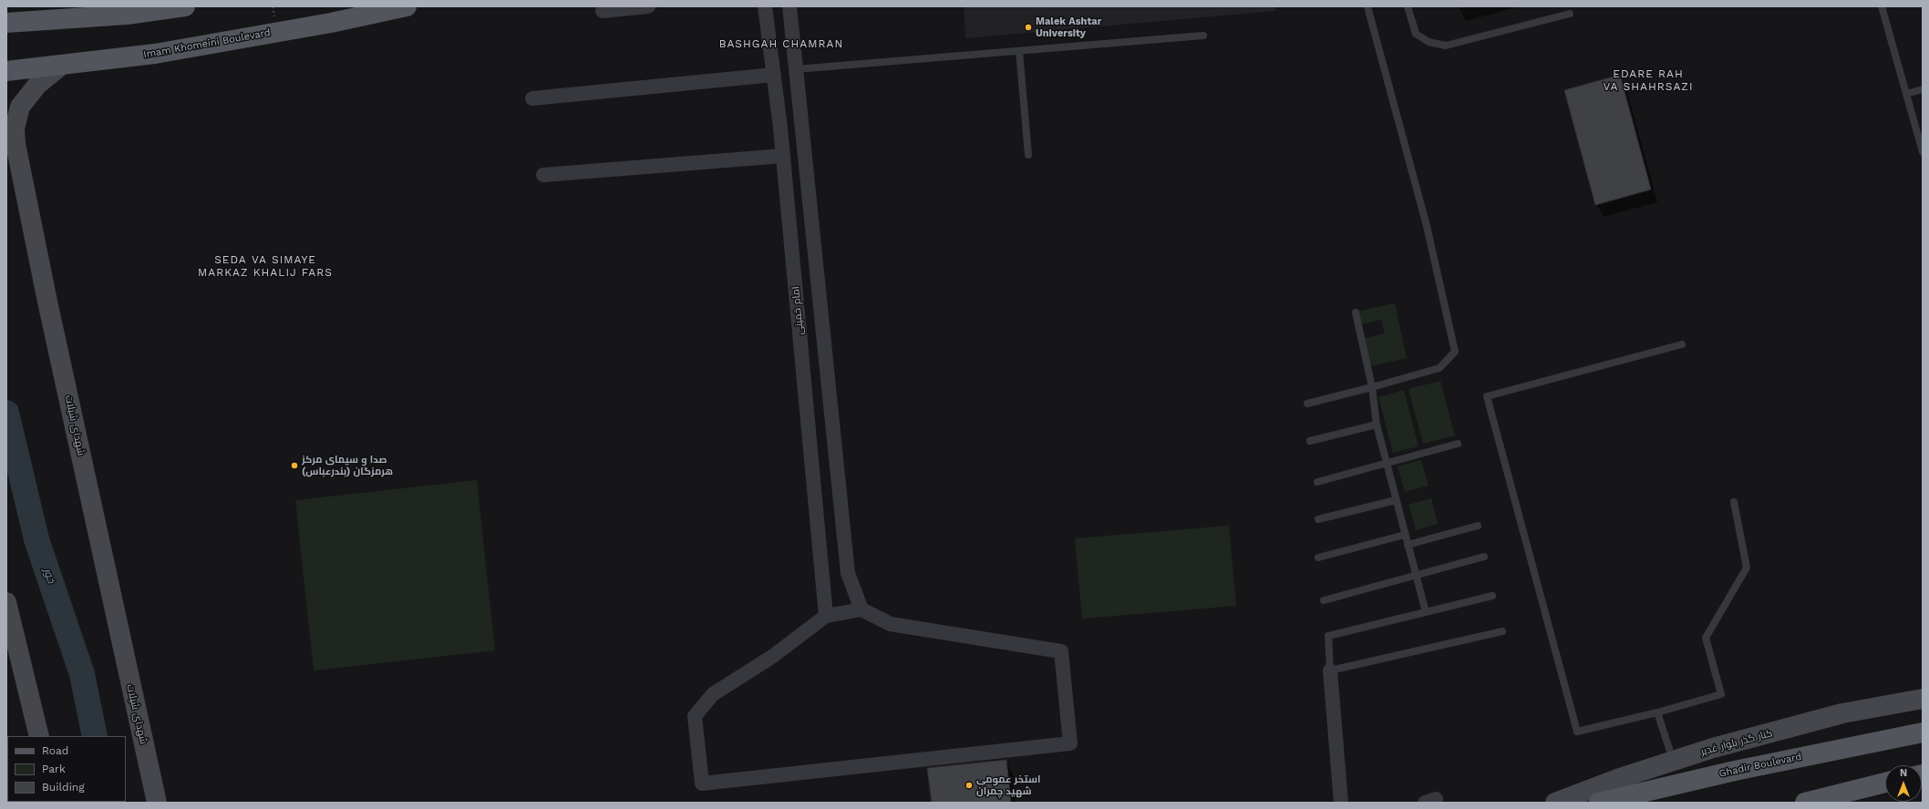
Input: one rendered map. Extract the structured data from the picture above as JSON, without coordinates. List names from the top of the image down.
{
  "streets": {
    "main road": [
      "Imam Khomeini Boulevard",
      "شهدای شیلات",
      "کنار گذر بلوار غدیر",
      "Ghadir Boulevard"
    ],
    "street": ["امام خمینی"]
  },
  "crossings": [
    ["Imam Khomeini Boulevard", "شهدای شیلات"]
  ],
  "districts": ["BASHGAH CHAMRAN", "EDARE RAH VA SHAHRSAZI", "SEDA VA SIMAYE MARKAZ KHALIJ FARS"],
  "water": ["خور"],
  "places": ["Malek Ashtar University", "صدا و سیمای مرکز هرمزگان (بندرعباس)", "استخر عمومی شهید چمران"],
  "legend": ["Road", "Park", "Building"],
  "north": "top"
}
